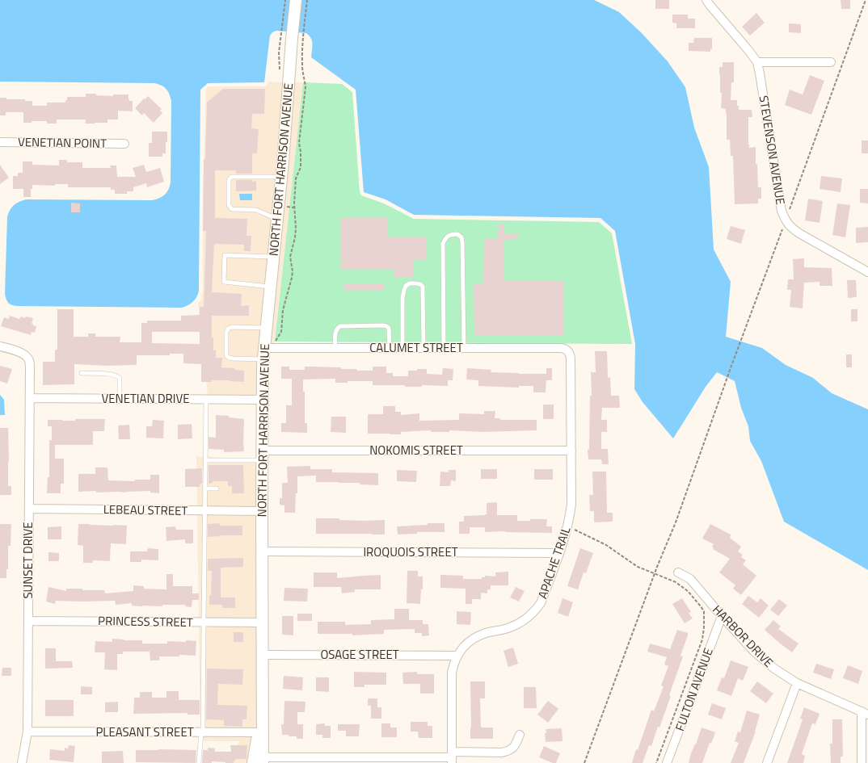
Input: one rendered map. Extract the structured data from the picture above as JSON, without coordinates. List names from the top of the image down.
{
  "streets": {
    "main road": ["NORTH FORT HARRISON AVENUE"],
    "street": [
      "VENETIAN POINT",
      "STEVENSON AVENUE",
      "CALUMET STREET",
      "VENETIAN DRIVE",
      "NOKOMIS STREET",
      "LEBEAU STREET",
      "IROQUOIS STREET",
      "SUNSET DRIVE",
      "APACHE TRAIL",
      "PRINCESS STREET",
      "HARBOR DRIVE",
      "OSAGE STREET",
      "FULTON AVENUE",
      "PLEASANT STREET"
    ]
  },
  "crossings": [
    ["NORTH FORT HARRISON AVENUE", "CALUMET STREET"],
    ["NORTH FORT HARRISON AVENUE", "VENETIAN DRIVE"],
    ["NORTH FORT HARRISON AVENUE", "NOKOMIS STREET"],
    ["NORTH FORT HARRISON AVENUE", "LEBEAU STREET"],
    ["NORTH FORT HARRISON AVENUE", "IROQUOIS STREET"],
    ["NORTH FORT HARRISON AVENUE", "PRINCESS STREET"],
    ["NORTH FORT HARRISON AVENUE", "OSAGE STREET"],
    ["NORTH FORT HARRISON AVENUE", "PLEASANT STREET"],
    ["CALUMET STREET", "APACHE TRAIL"],
    ["VENETIAN DRIVE", "SUNSET DRIVE"],
    ["NOKOMIS STREET", "APACHE TRAIL"],
    ["LEBEAU STREET", "SUNSET DRIVE"],
    ["IROQUOIS STREET", "APACHE TRAIL"],
    ["SUNSET DRIVE", "PRINCESS STREET"],
    ["SUNSET DRIVE", "PLEASANT STREET"],
    ["APACHE TRAIL", "OSAGE STREET"],
    ["HARBOR DRIVE", "FULTON AVENUE"]
  ]
}
